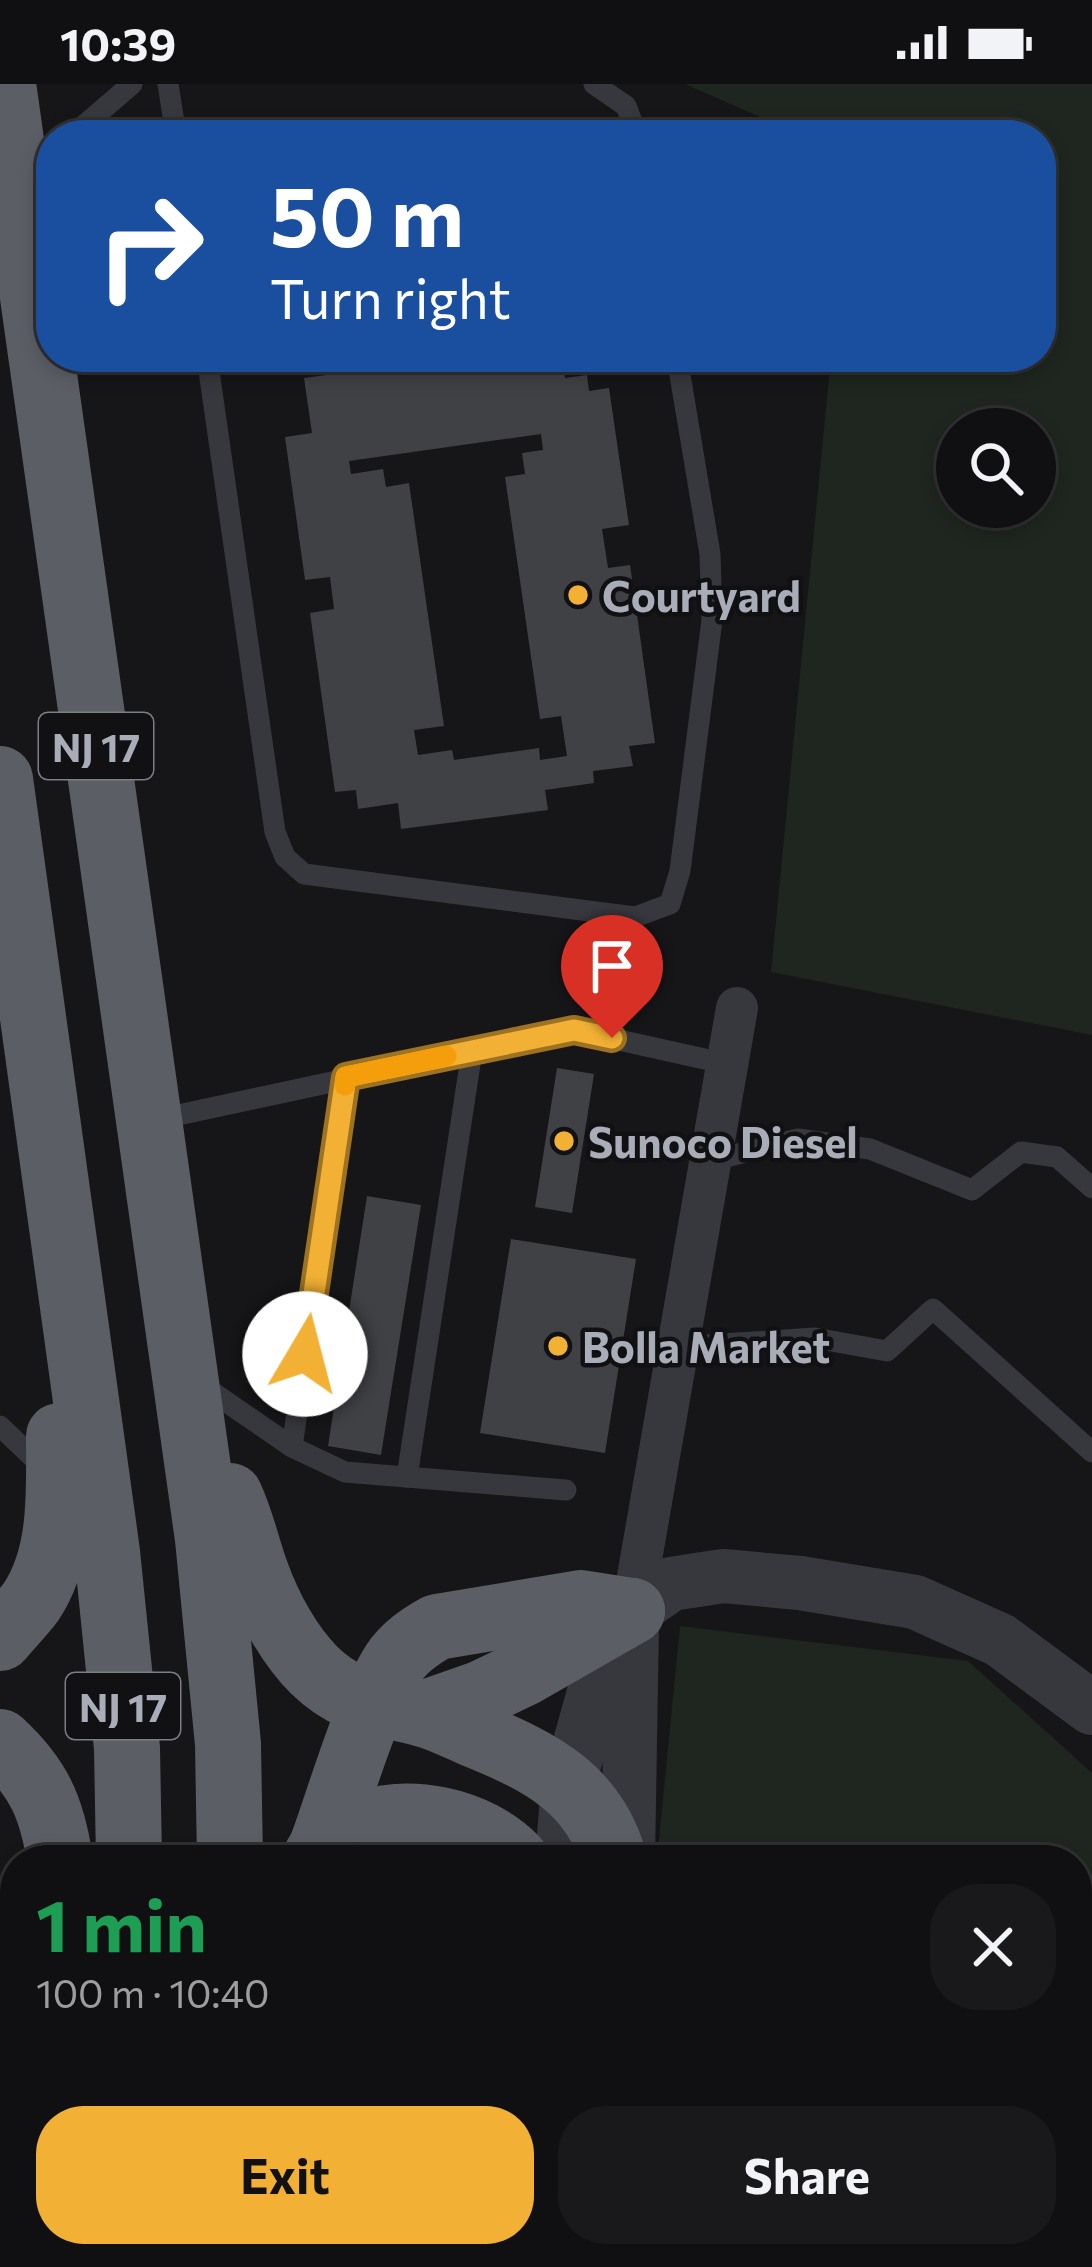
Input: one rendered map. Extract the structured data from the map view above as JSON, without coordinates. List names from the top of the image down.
{
  "streets": {
    "highway": ["NJ 17"]
  },
  "places": ["Courtyard", "Sunoco Diesel", "Bolla Market"],
  "page": {
    "status": "10:39",
    "turn": ["50 m", "Turn right"],
    "heading": ["1 min", "100 m · 10:40"],
    "buttons": ["Exit", "Share"]
  }
}
